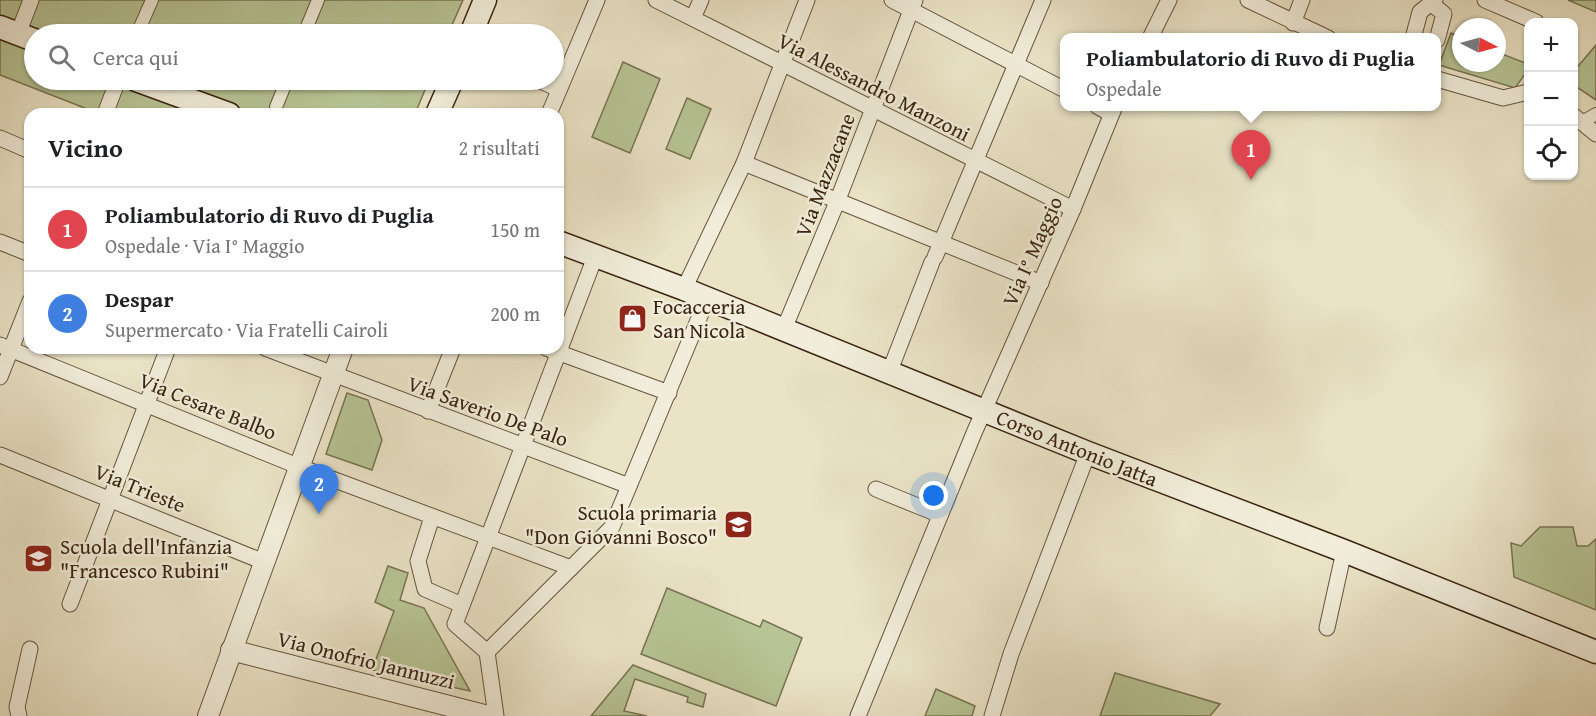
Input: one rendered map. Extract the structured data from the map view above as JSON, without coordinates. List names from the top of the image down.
{
  "streets": {
    "main road": ["Corso Antonio Jatta"],
    "street": [
      "Via Alessandro Manzoni",
      "Via Mazzacane",
      "Via I° Maggio",
      "Via Cesare Balbo",
      "Via Saverio De Palo",
      "Via Trieste",
      "Via Onofrio Jannuzzi"
    ]
  },
  "crossings": [
    ["Via Alessandro Manzoni", "Via Mazzacane"],
    ["Via Alessandro Manzoni", "Via I° Maggio"],
    ["Via Mazzacane", "Corso Antonio Jatta"],
    ["Via I° Maggio", "Corso Antonio Jatta"]
  ],
  "places": {
    "shop": ["Focacceria San Nicola"],
    "school or university": ["Scuola primaria \"Don Giovanni Bosco\"", "Scuola dell'Infanzia \"Francesco Rubini\""]
  },
  "north": "right",
  "page": {
    "map_buttons": ["+", "−"],
    "search": "Cerca qui",
    "popup": ["Poliambulatorio di Ruvo di Puglia", "Ospedale"],
    "heading": ["Vicino", "2 risultati"],
    "pins": ["1", "2"],
    "list": [
      {
        "mark": "1",
        "name": "Poliambulatorio di Ruvo di Puglia",
        "note": "Ospedale · Via I° Maggio",
        "value": "150 m"
      },
      {
        "mark": "2",
        "name": "Despar",
        "note": "Supermercato · Via Fratelli Cairoli",
        "value": "200 m"
      }
    ]
  }
}
